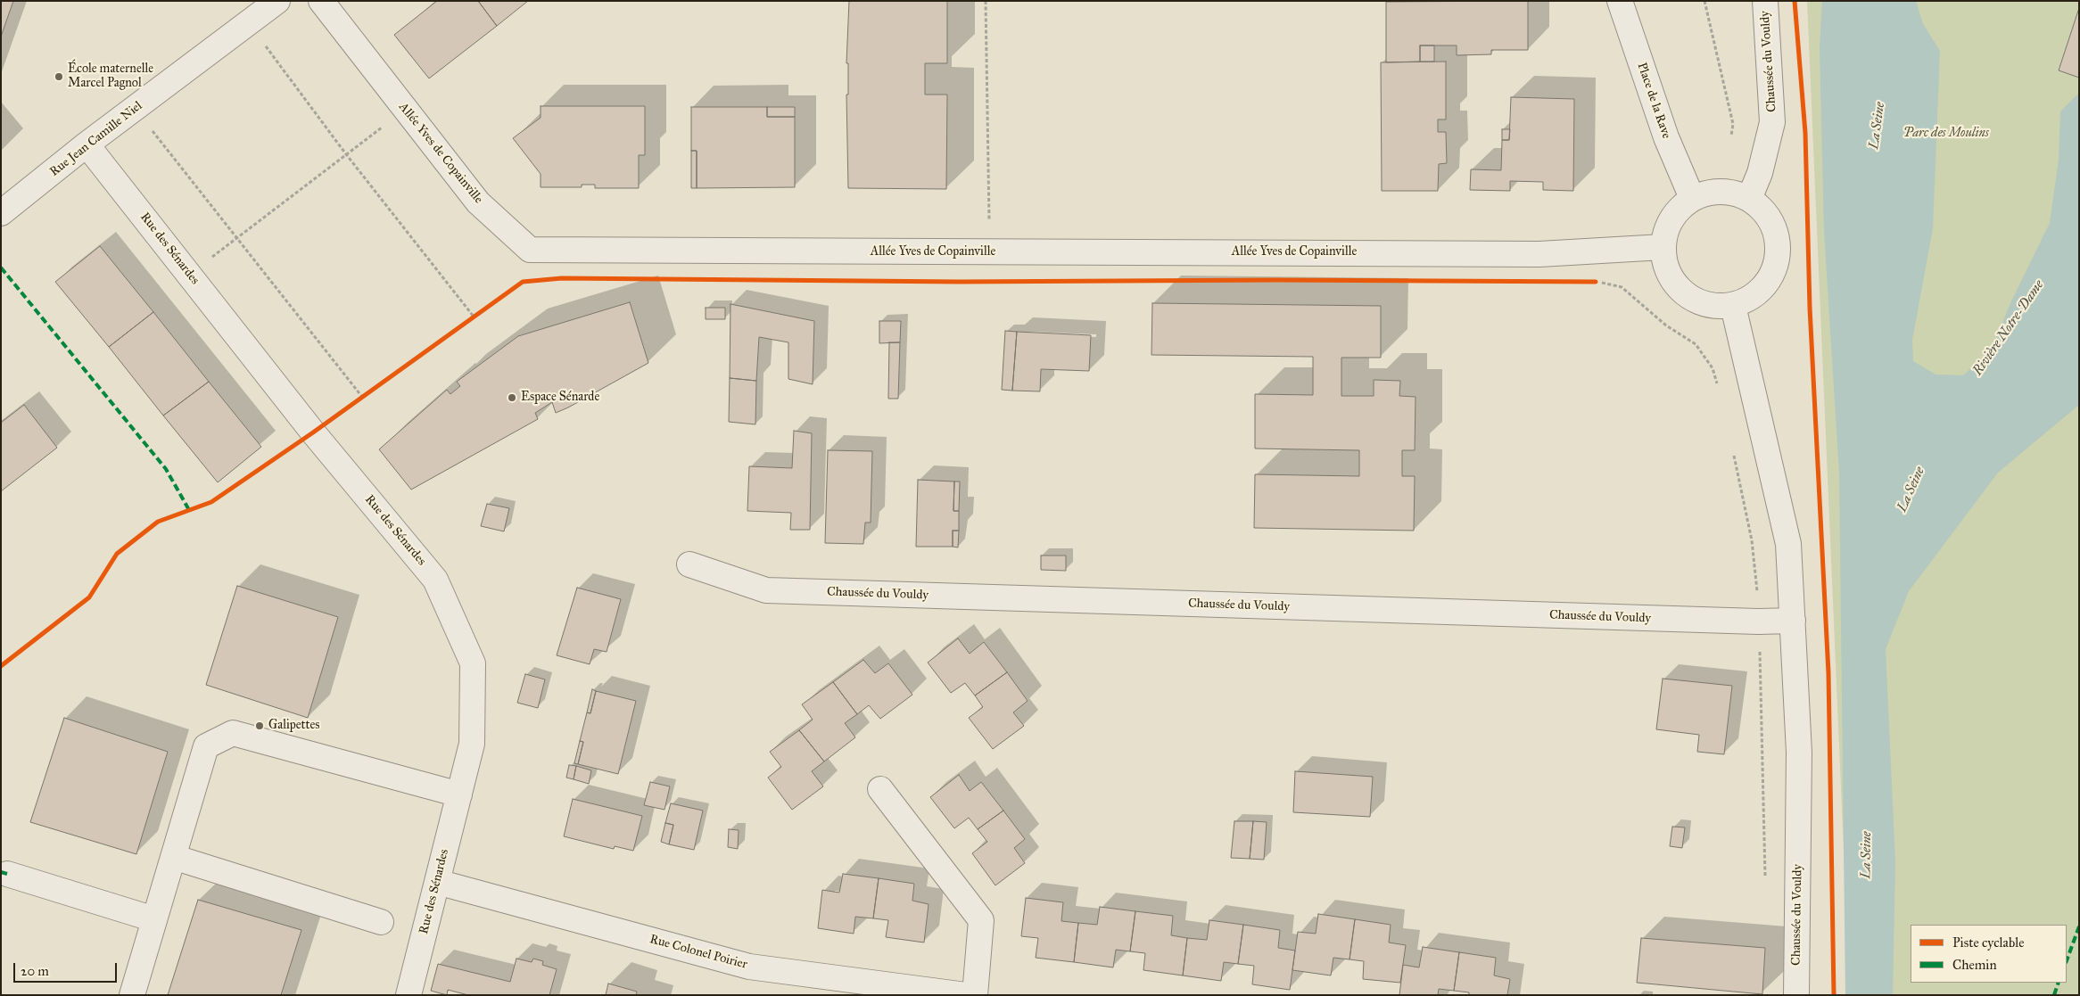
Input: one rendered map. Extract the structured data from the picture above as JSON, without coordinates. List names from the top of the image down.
{
  "streets": {
    "street": [
      "Chaussée du Vouldy",
      "Place de la Rave",
      "Rue Jean Camille Niel",
      "Allée Yves de Copainville",
      "Rue des Sénardes",
      "Rue Colonel Poirier"
    ]
  },
  "crossings": [
    ["Chaussée du Vouldy", "Place de la Rave"],
    ["Chaussée du Vouldy", "Allée Yves de Copainville"],
    ["Place de la Rave", "Allée Yves de Copainville"],
    ["Rue Jean Camille Niel", "Rue des Sénardes"],
    ["Rue des Sénardes", "Rue Colonel Poirier"]
  ],
  "water": ["La Seine", "Rivière Notre-Dame"],
  "parks": ["Parc des Moulins"],
  "places": ["École maternelle Marcel Pagnol", "Espace Sénarde", "Galipettes"],
  "legend": ["Piste cyclable", "Chemin"],
  "scale_bar": "20 m"
}
